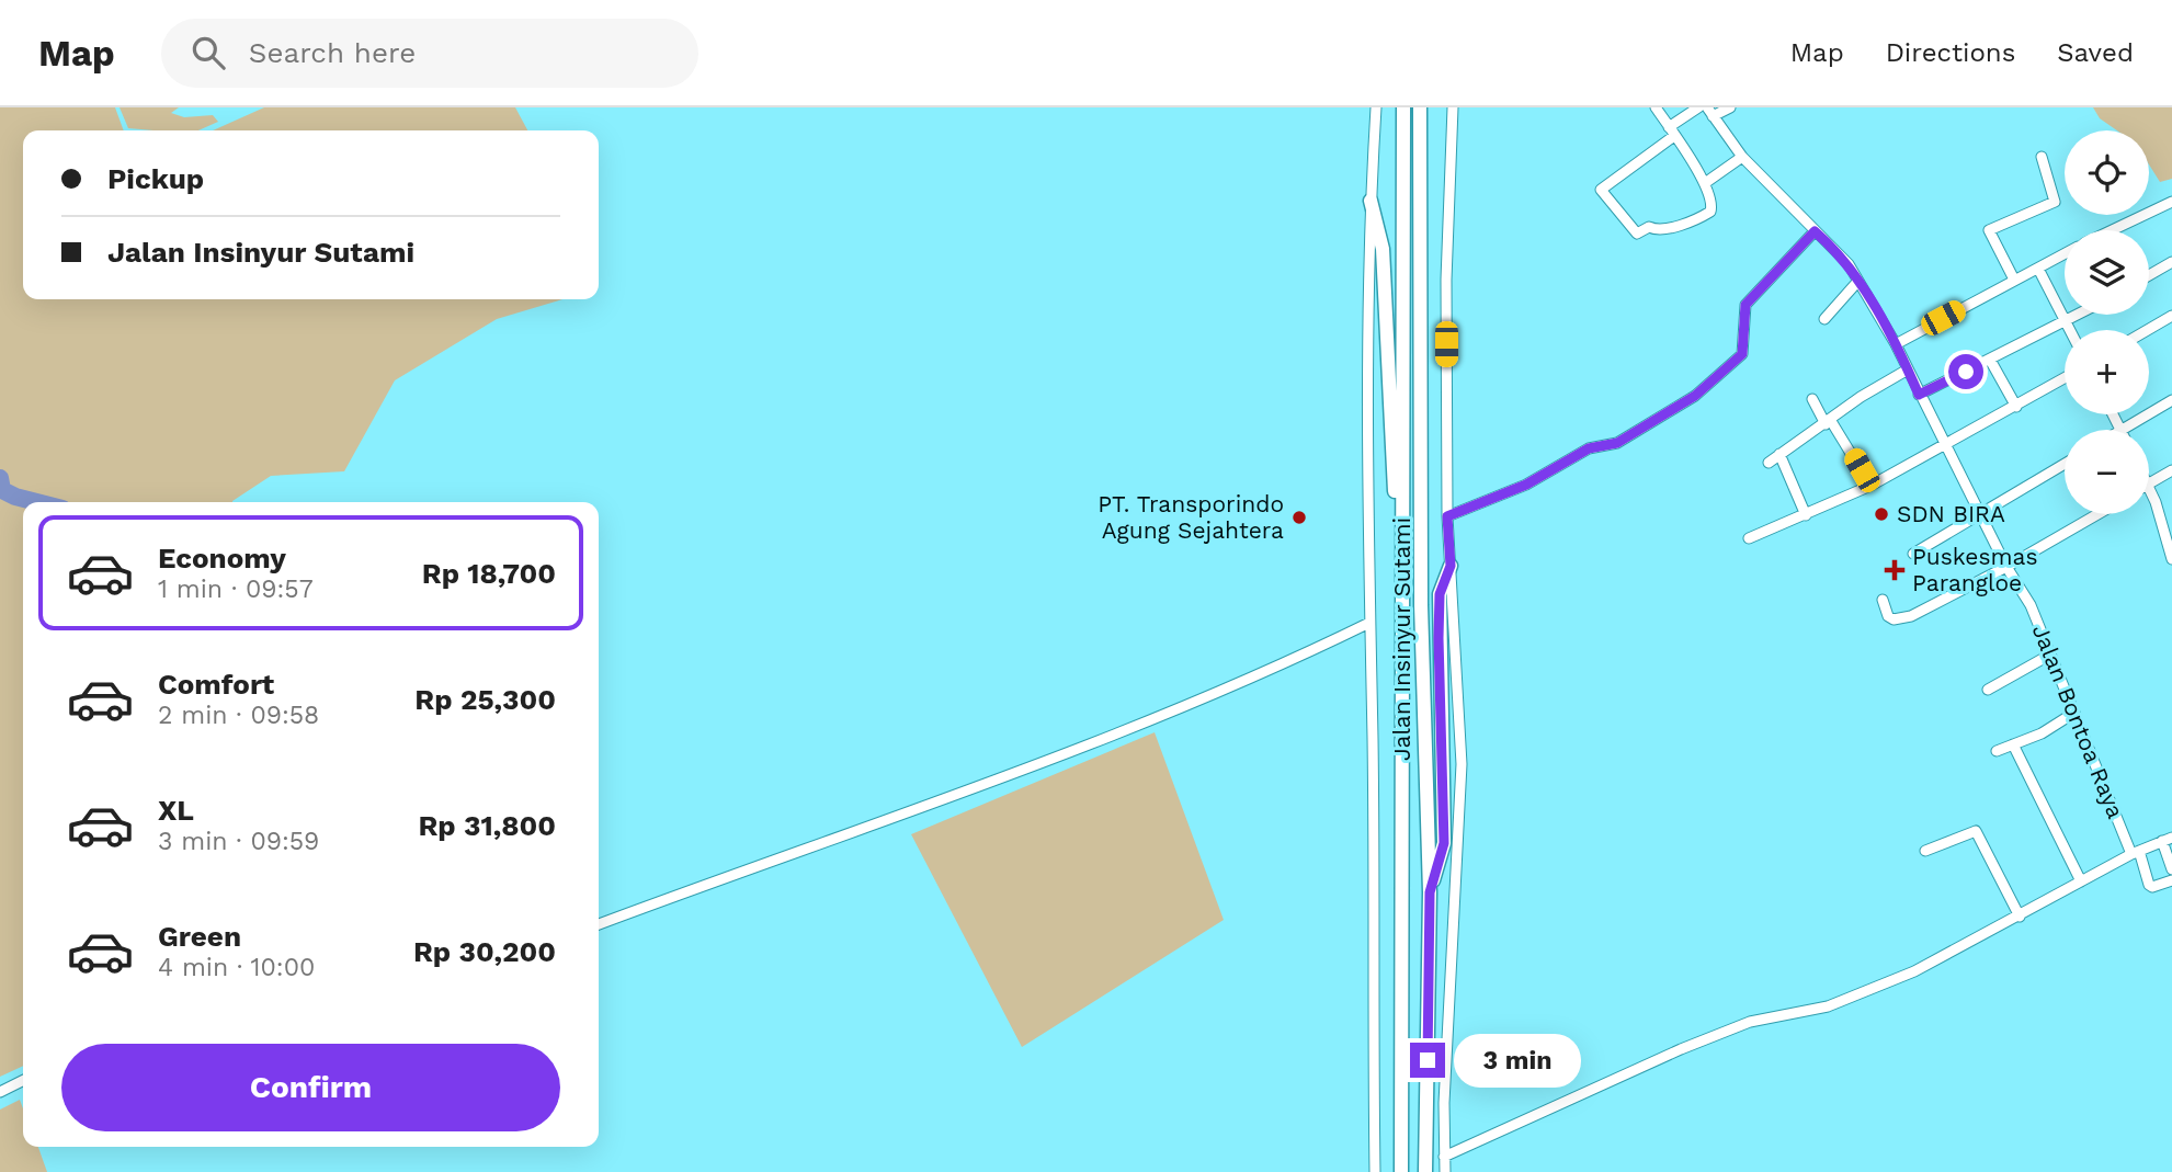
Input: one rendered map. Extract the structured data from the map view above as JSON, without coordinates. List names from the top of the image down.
{
  "streets": {
    "highway": ["Jalan Insinyur Sutami"],
    "street": ["Jalan Bontoa Raya"]
  },
  "places": {
    "other": ["SDN BIRA", "PT. Transporindo Agung Sejahtera"],
    "health": ["Puskesmas Parangloe"]
  },
  "page": {
    "header": "Map",
    "search": "Search here",
    "nav": ["Map", "Directions", "Saved"],
    "map_buttons": ["+", "−"],
    "banner": ["Pickup", "Jalan Insinyur Sutami"],
    "list": [
      {
        "name": "Economy",
        "note": "1 min · 09:57",
        "value": "Rp 18,700"
      },
      {
        "name": "Comfort",
        "note": "2 min · 09:58",
        "value": "Rp 25,300"
      },
      {
        "name": "XL",
        "note": "3 min · 09:59",
        "value": "Rp 31,800"
      },
      {
        "name": "Green",
        "note": "4 min · 10:00",
        "value": "Rp 30,200"
      }
    ],
    "buttons": "Confirm",
    "bubble": "3 min"
  }
}
